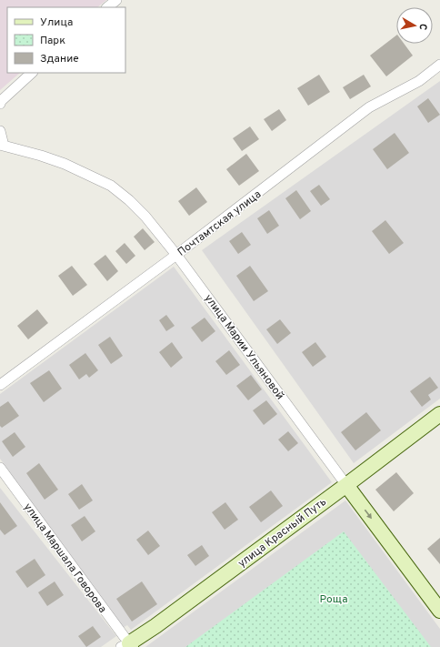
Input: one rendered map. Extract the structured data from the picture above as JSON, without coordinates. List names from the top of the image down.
{
  "streets": {
    "street": [
      "Почтамтская улица",
      "улица Марии Ульяновой",
      "улица Красный Путь",
      "улица Маршала Говорова"
    ]
  },
  "crossings": [
    ["Почтамтская улица", "улица Марии Ульяновой"],
    ["улица Марии Ульяновой", "улица Красный Путь"],
    ["улица Красный Путь", "улица Маршала Говорова"]
  ],
  "parks": ["Роща"],
  "legend": ["Улица", "Парк", "Здание"],
  "north": "right"
}
